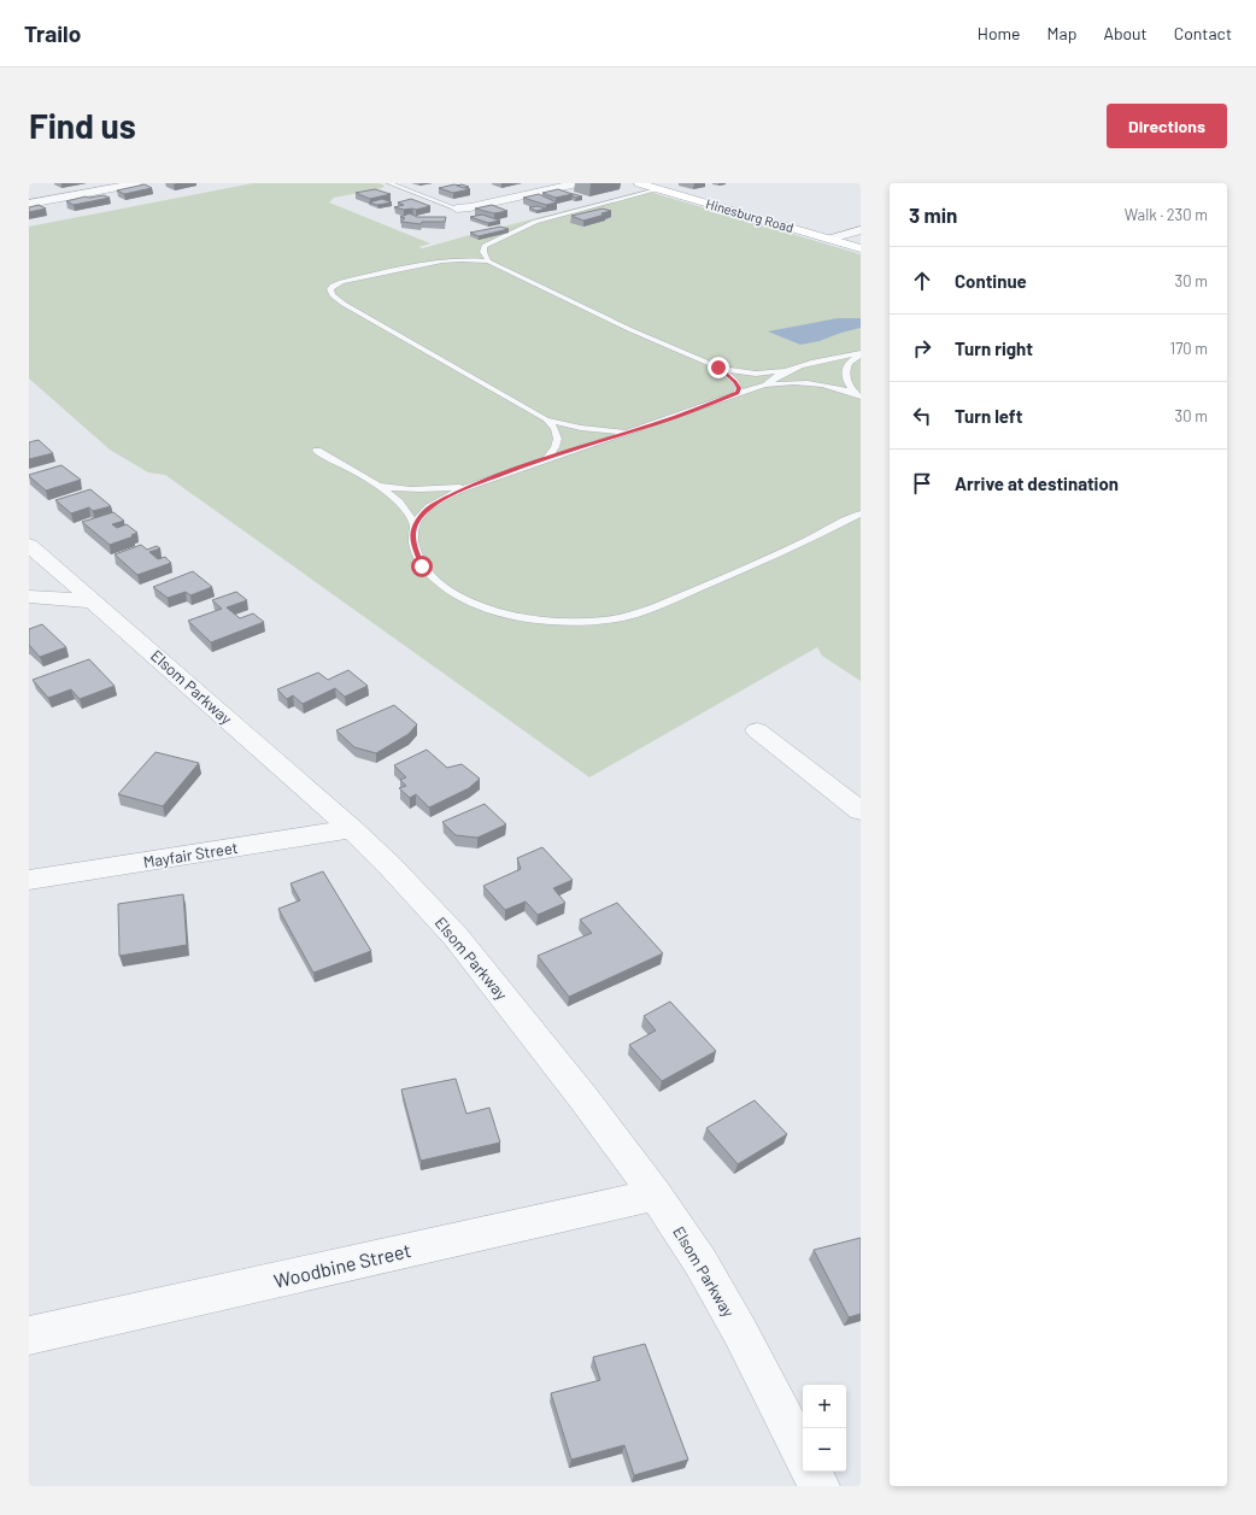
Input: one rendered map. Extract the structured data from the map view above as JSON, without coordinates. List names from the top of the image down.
{
  "streets": {
    "main road": ["Hinesburg Road"],
    "street": ["Elsom Parkway", "Mayfair Street", "Woodbine Street"]
  },
  "crossings": [
    ["Elsom Parkway", "Mayfair Street"],
    ["Elsom Parkway", "Woodbine Street"]
  ],
  "page": {
    "header": "Trailo",
    "nav": [
      "Home",
      "Map",
      "About",
      "Contact"
    ],
    "buttons": "Directions",
    "title": "Find us",
    "heading": ["3 min", "Walk · 230 m"],
    "list": [
      ["Continue", "30 m"],
      ["Turn right", "170 m"],
      ["Turn left", "30 m"],
      "Arrive at destination"
    ],
    "map_buttons": ["+", "−"]
  }
}
